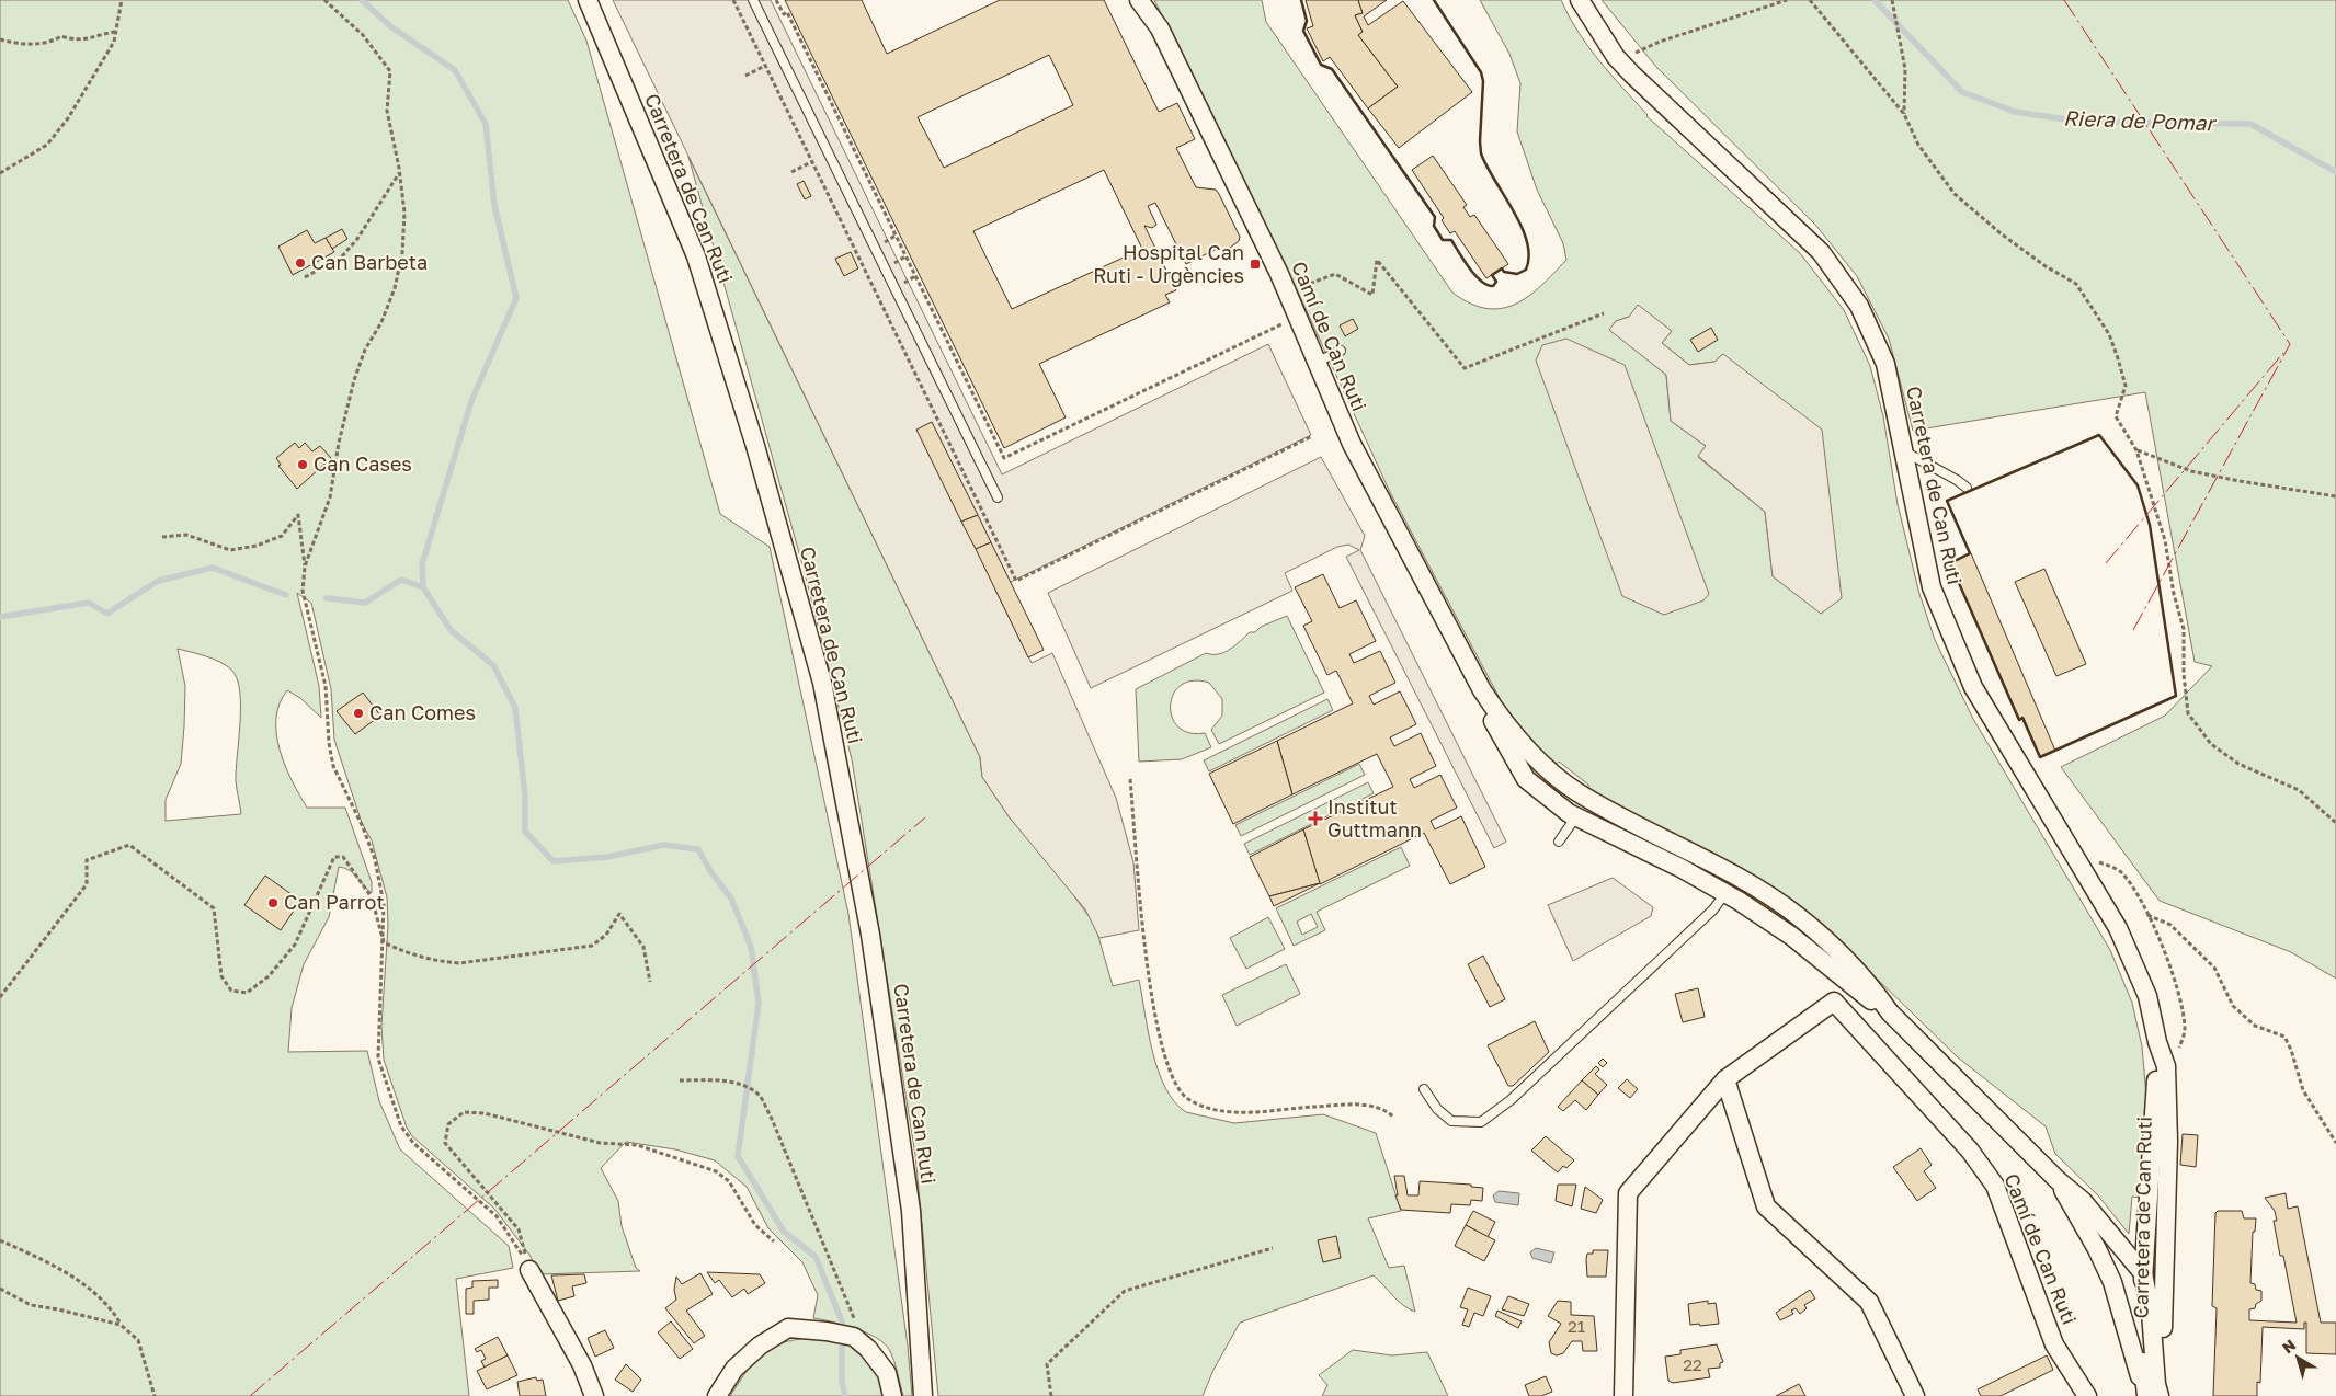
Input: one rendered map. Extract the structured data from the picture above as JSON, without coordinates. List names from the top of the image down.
{
  "streets": {
    "street": ["Carretera de Can Ruti", "Camí de Can Ruti"]
  },
  "crossings": [
    ["Carretera de Can Ruti", "Camí de Can Ruti"]
  ],
  "water": ["Riera de Pomar"],
  "places": {
    "other": [
      "Can Barbeta",
      "Can Cases",
      "Can Comes",
      "Can Parrot"
    ],
    "transit": ["Hospital Can Ruti - Urgències"],
    "health": ["Institut Guttmann"]
  },
  "house_numbers": ["21", "22"],
  "north": "top left"
}
